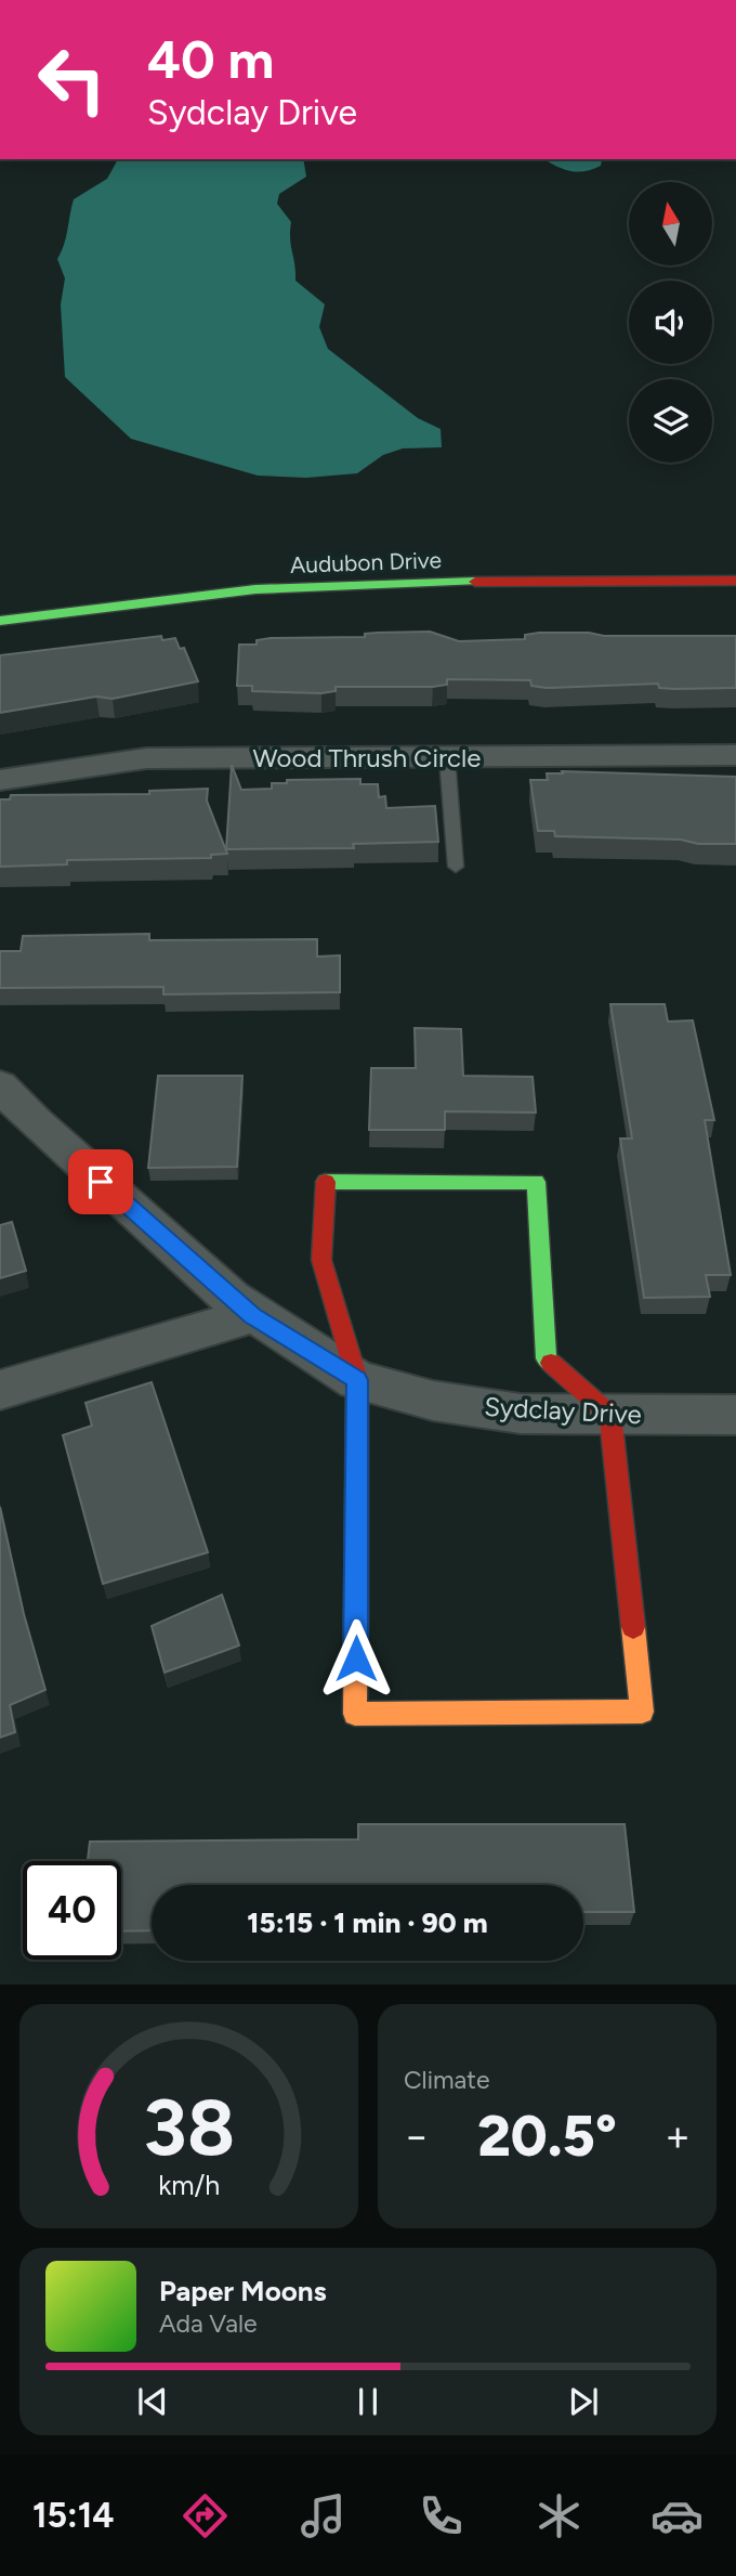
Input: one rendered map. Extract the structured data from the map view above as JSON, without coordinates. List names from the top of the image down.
{
  "streets": {
    "street": ["Audubon Drive", "Wood Thrush Circle", "Sydclay Drive"]
  },
  "north": "top",
  "page": {
    "turn": ["40 m", "Sydclay Drive"],
    "limit": "40",
    "trip": "15:15 · 1 min · 90 m",
    "tile": "Climate",
    "heat": ["−", "20.5°", "+"],
    "song": ["Paper Moons", "Ada Vale"],
    "tabs": "15:14",
    "gauge": ["38", "km/h"]
  }
}
